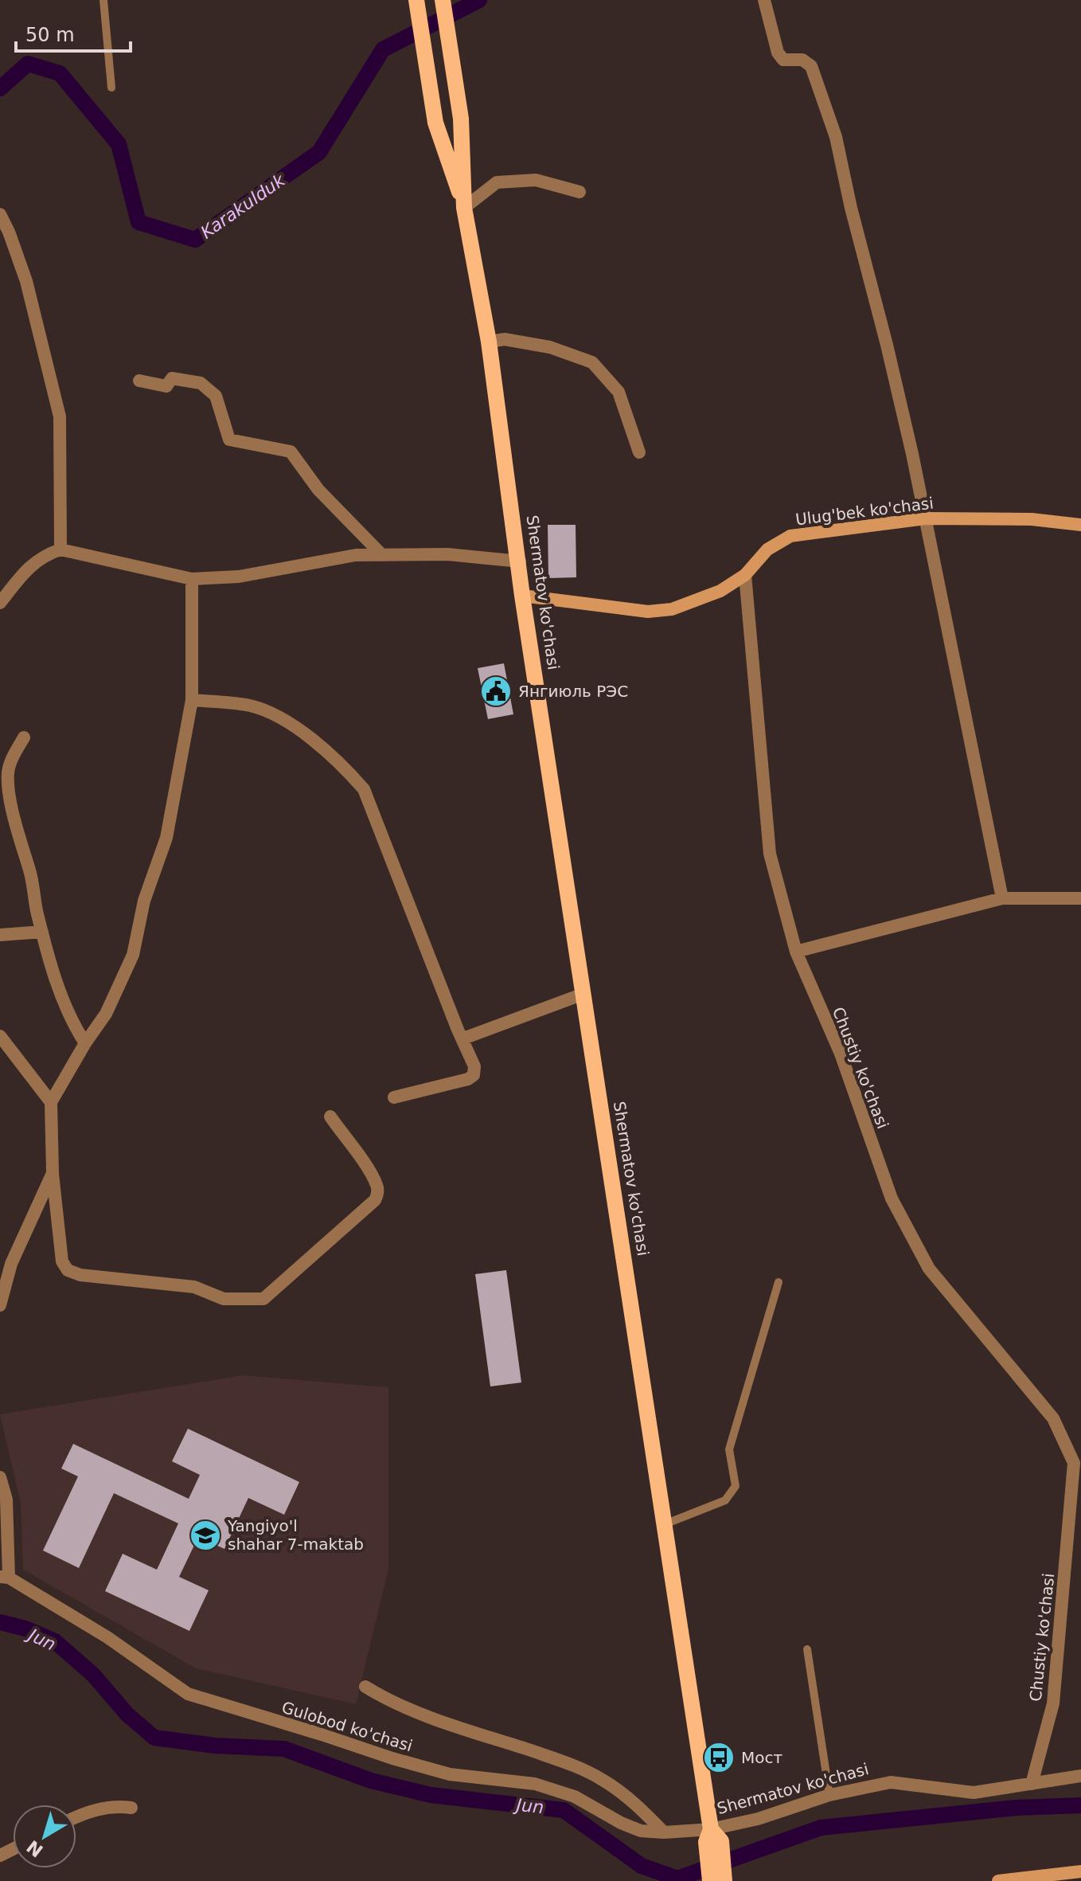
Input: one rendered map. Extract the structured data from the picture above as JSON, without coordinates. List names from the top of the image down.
{
  "streets": {
    "main road": ["Shermatov ko'chasi"],
    "street": ["Ulug'bek ko'chasi", "Chustiy ko'chasi", "Gulobod ko'chasi"]
  },
  "crossings": [
    ["Ulug'bek ko'chasi", "Shermatov ko'chasi"],
    ["Ulug'bek ko'chasi", "Chustiy ko'chasi"],
    ["Shermatov ko'chasi", "Chustiy ko'chasi"],
    ["Shermatov ko'chasi", "Gulobod ko'chasi"]
  ],
  "water": ["Karakulduk", "Jun"],
  "places": {
    "public building": ["Янгиюль РЭС"],
    "school or university": ["Yangiyo'l shahar 7-maktab"],
    "bus stop": ["Мост"]
  },
  "scale_bar": "50 m",
  "north": "bottom left"
}
